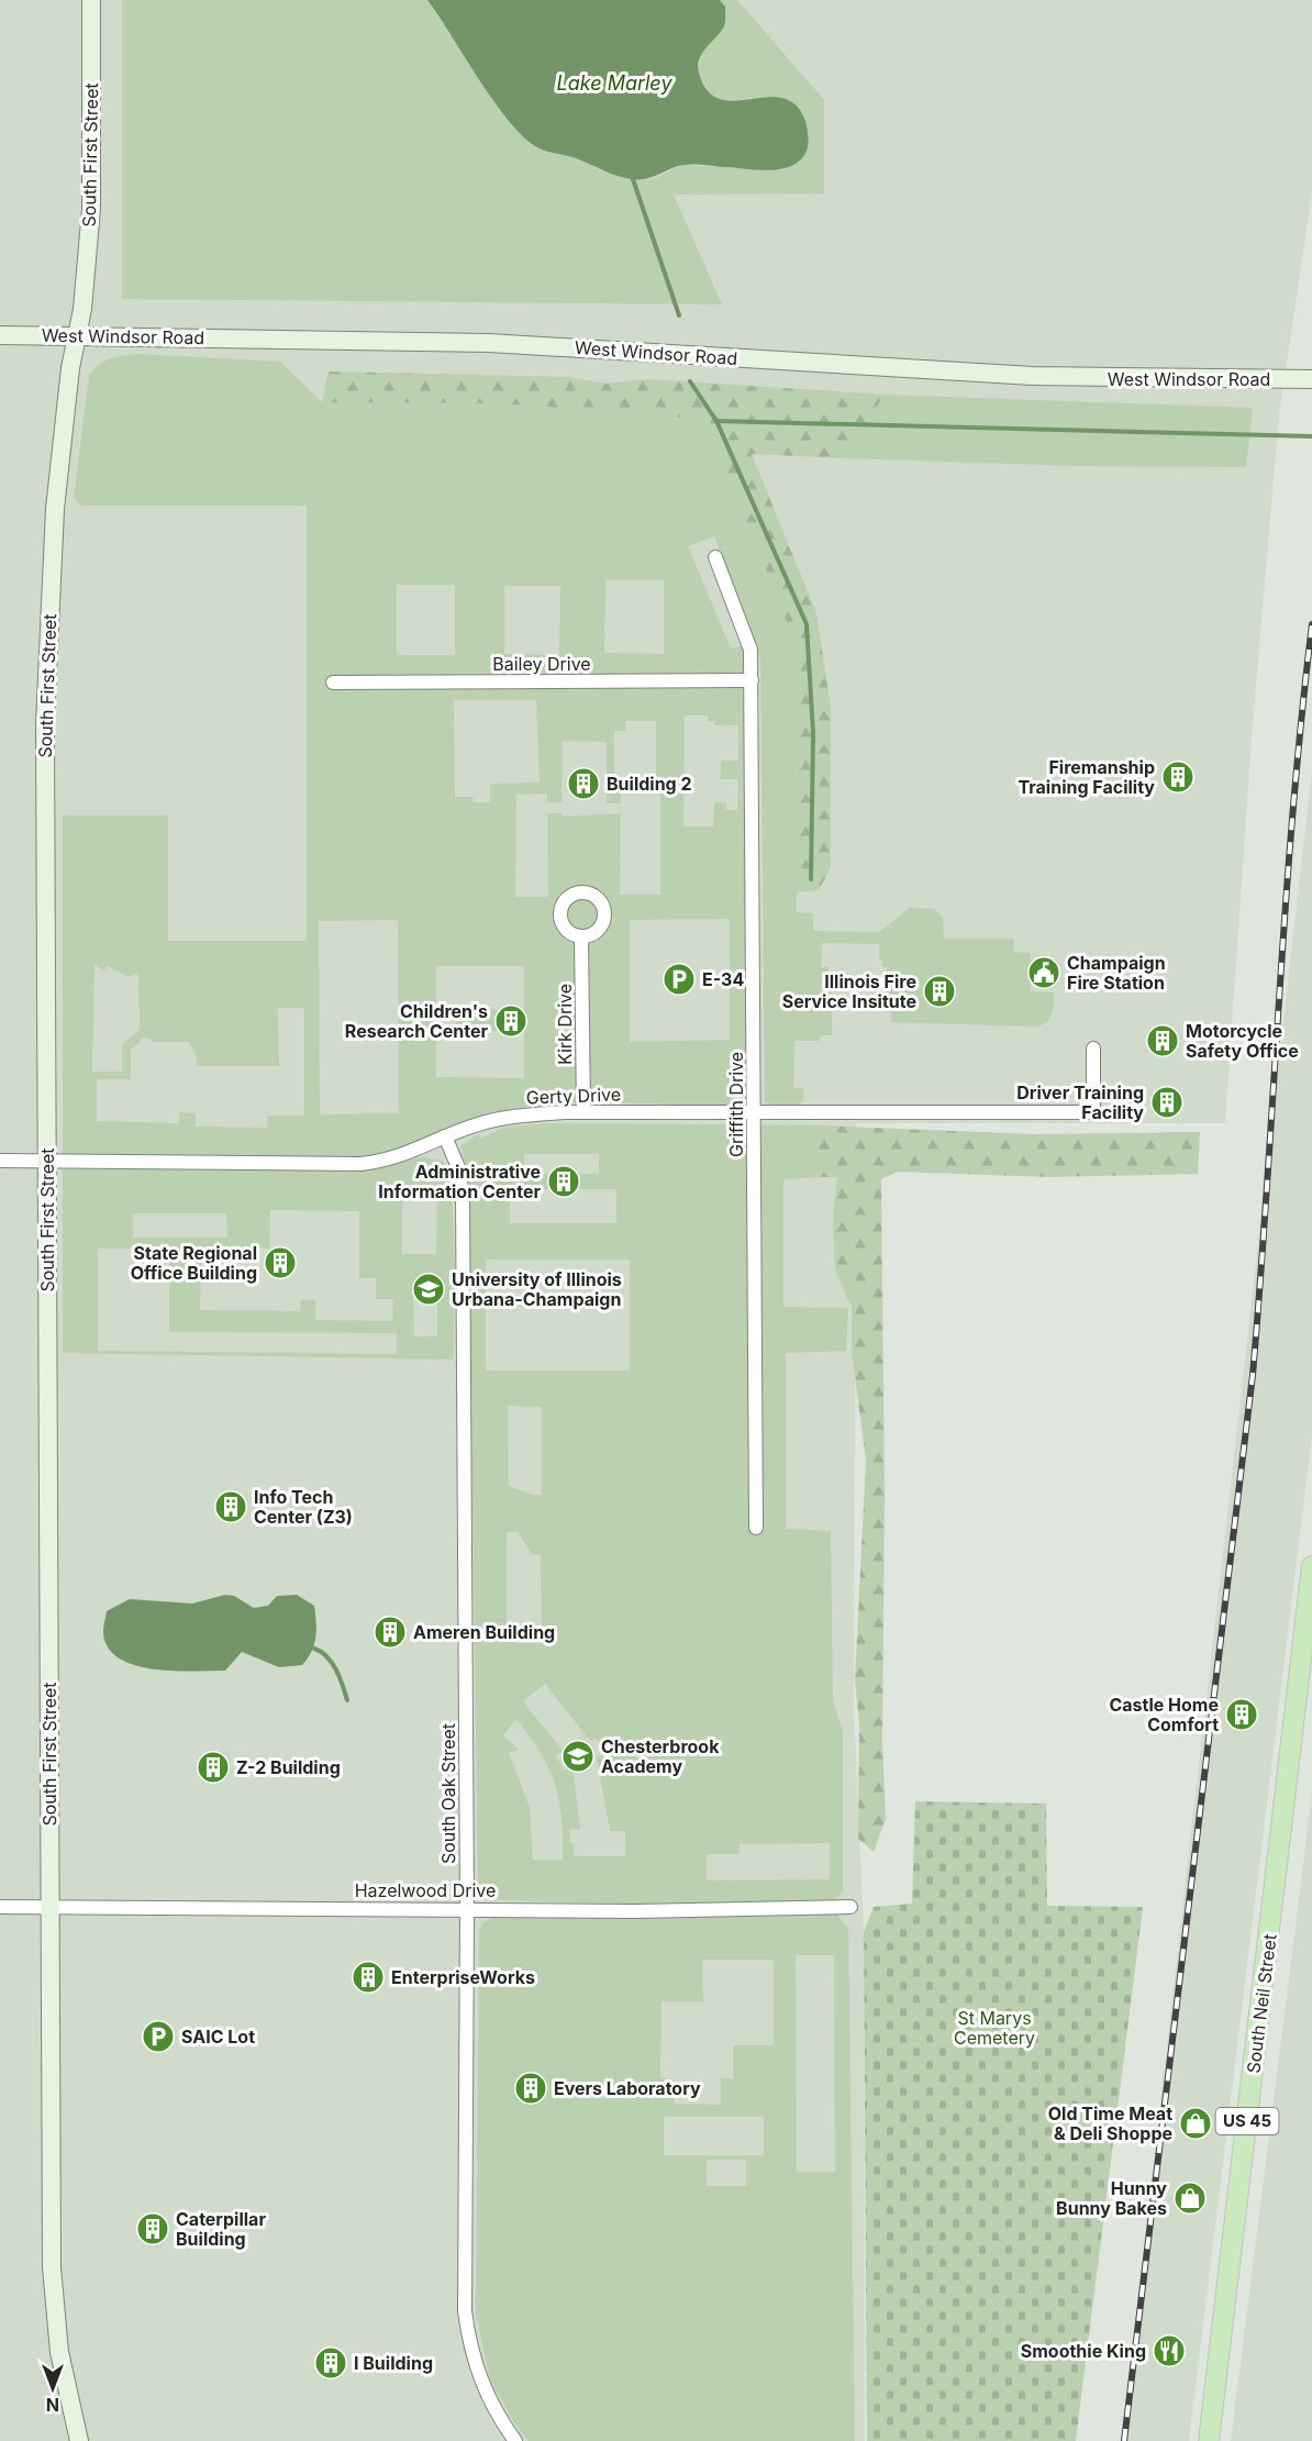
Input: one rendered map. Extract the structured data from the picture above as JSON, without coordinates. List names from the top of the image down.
{
  "streets": {
    "main road": ["South Neil Street", "US 45"],
    "street": [
      "South First Street",
      "West Windsor Road",
      "Bailey Drive",
      "Kirk Drive",
      "Gerty Drive",
      "Griffith Drive",
      "South Oak Street",
      "Hazelwood Drive"
    ]
  },
  "crossings": [
    ["South First Street", "West Windsor Road"],
    ["South First Street", "Gerty Drive"],
    ["South First Street", "Hazelwood Drive"],
    ["Bailey Drive", "Griffith Drive"],
    ["Kirk Drive", "Gerty Drive"],
    ["Gerty Drive", "Griffith Drive"],
    ["Gerty Drive", "South Oak Street"],
    ["South Oak Street", "Hazelwood Drive"]
  ],
  "water": ["Lake Marley"],
  "parks": ["St Marys Cemetery"],
  "places": {
    "building": [
      "Firemanship Training Facility",
      "Building 2",
      "Illinois Fire Service Insitute",
      "Children's Research Center",
      "Motorcycle Safety Office",
      "Driver Training Facility",
      "Administrative Information Center",
      "State Regional Office Building",
      "Info Tech Center (Z3)",
      "Ameren Building",
      "Castle Home Comfort",
      "Z-2 Building",
      "EnterpriseWorks",
      "Evers Laboratory",
      "Caterpillar Building",
      "I Building"
    ],
    "public building": ["Champaign Fire Station"],
    "parking": ["E-34", "SAIC Lot"],
    "school or university": ["University of Illinois Urbana-Champaign", "Chesterbrook Academy"],
    "shop": ["Old Time Meat & Deli Shoppe", "Hunny Bunny Bakes"],
    "restaurant": ["Smoothie King"]
  },
  "north": "bottom"
}
